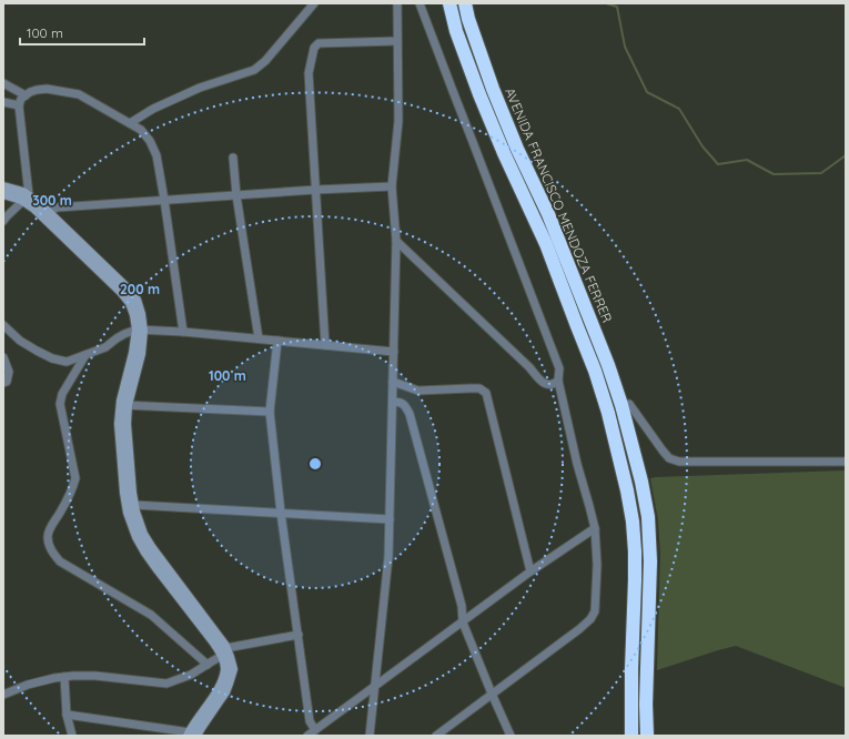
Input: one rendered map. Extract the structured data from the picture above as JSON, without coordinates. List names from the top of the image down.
{
  "streets": {
    "highway": ["AVENIDA FRANCISCO MENDOZA FERRER"]
  },
  "scale_bar": "100 m",
  "rings": ["300 m", "200 m", "100 m"]
}
